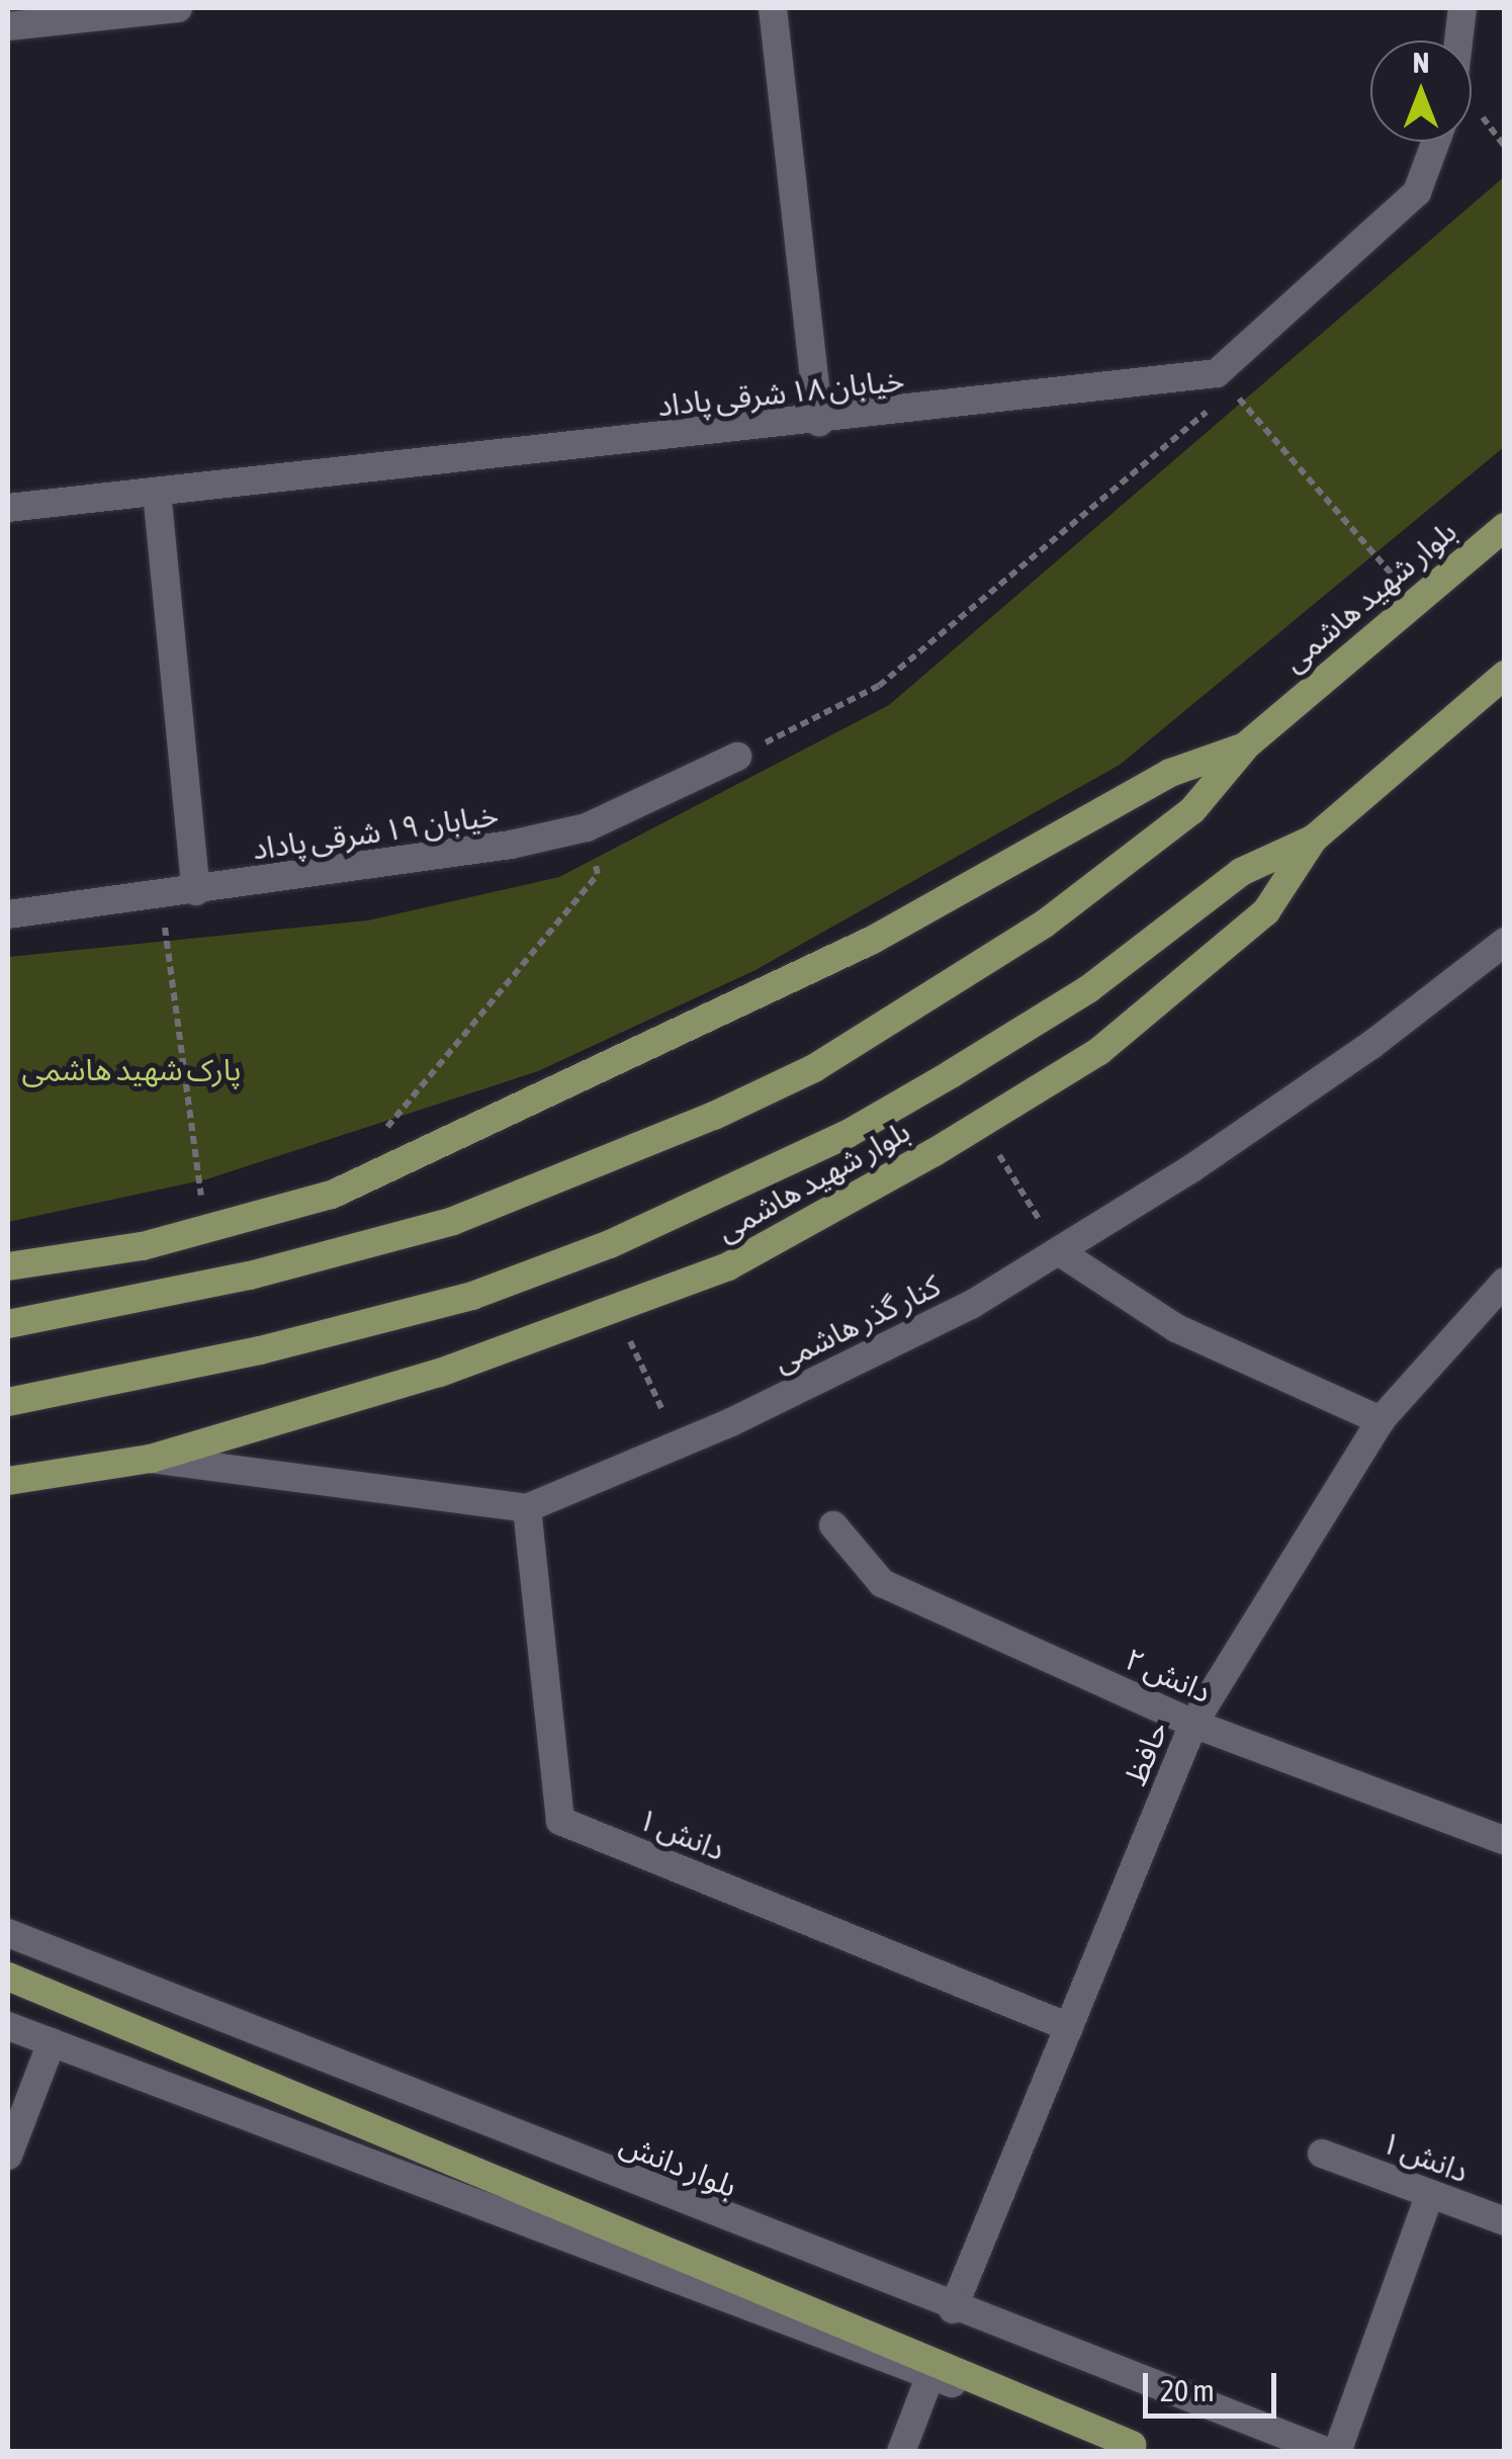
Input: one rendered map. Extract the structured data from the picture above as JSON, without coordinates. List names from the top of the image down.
{
  "streets": {
    "main road": ["بلوار شهید هاشمی"],
    "street": [
      "خیابان ۱۸ شرقی پاداد",
      "خیابان ۱۹ شرقی پاداد",
      "کنار گذر هاشمی",
      "دانش ۲",
      "حافظ",
      "دانش ۱",
      "بلوار دانش"
    ]
  },
  "crossings": [
    ["کنار گذر هاشمی", "دانش ۱"],
    ["دانش ۲", "حافظ"],
    ["حافظ", "دانش ۱"],
    ["حافظ", "بلوار دانش"]
  ],
  "parks": ["پارک شهید هاشمی"],
  "scale_bar": "20 m",
  "north": "top"
}
